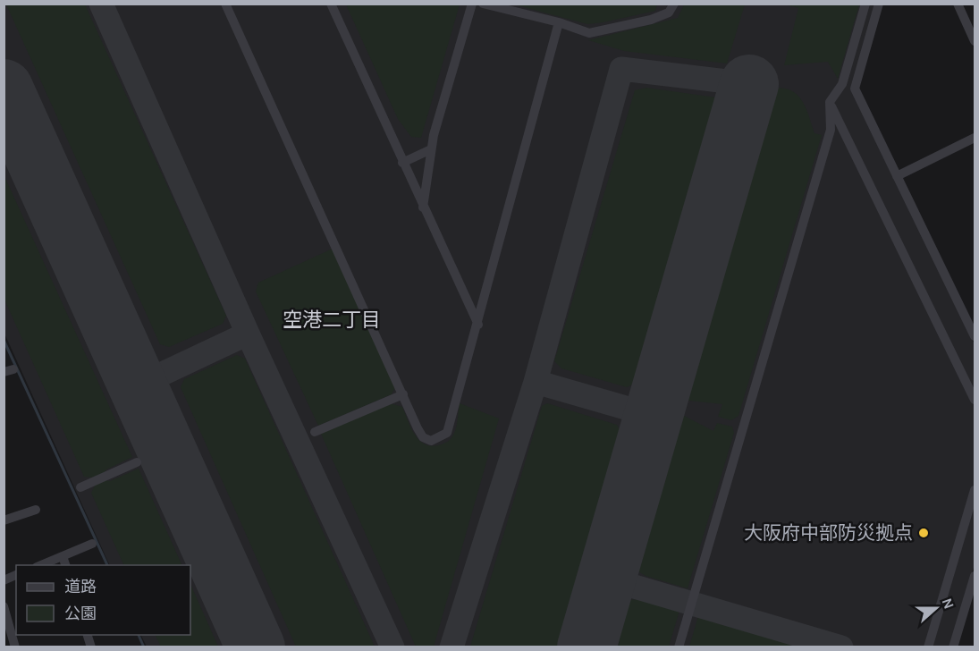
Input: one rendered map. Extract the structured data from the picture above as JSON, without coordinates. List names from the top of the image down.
{
  "districts": ["空港二丁目"],
  "places": ["大阪府中部防災拠点"],
  "legend": ["道路", "公園"],
  "north": "right"
}
